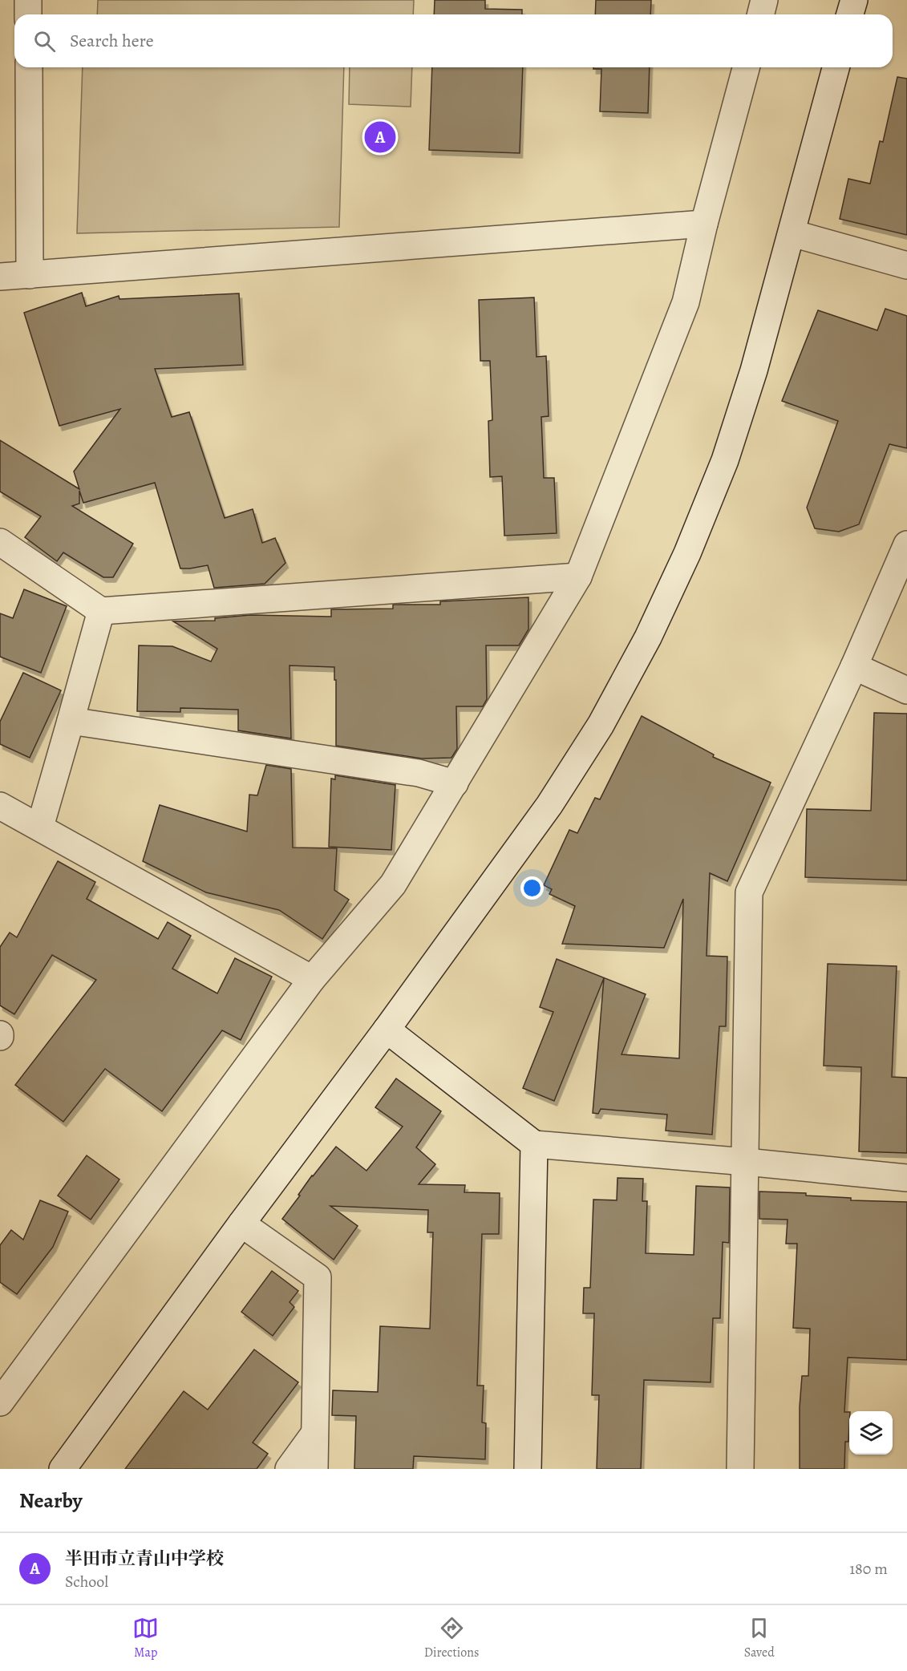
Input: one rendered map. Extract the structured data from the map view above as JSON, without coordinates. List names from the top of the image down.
{
  "page": {
    "search": "Search here",
    "pins": "A",
    "heading": "Nearby",
    "list": [
      {
        "mark": "A",
        "name": "半田市立青山中学校",
        "note": "School",
        "value": "180 m"
      }
    ],
    "nav": ["Map", "Directions", "Saved"]
  }
}
